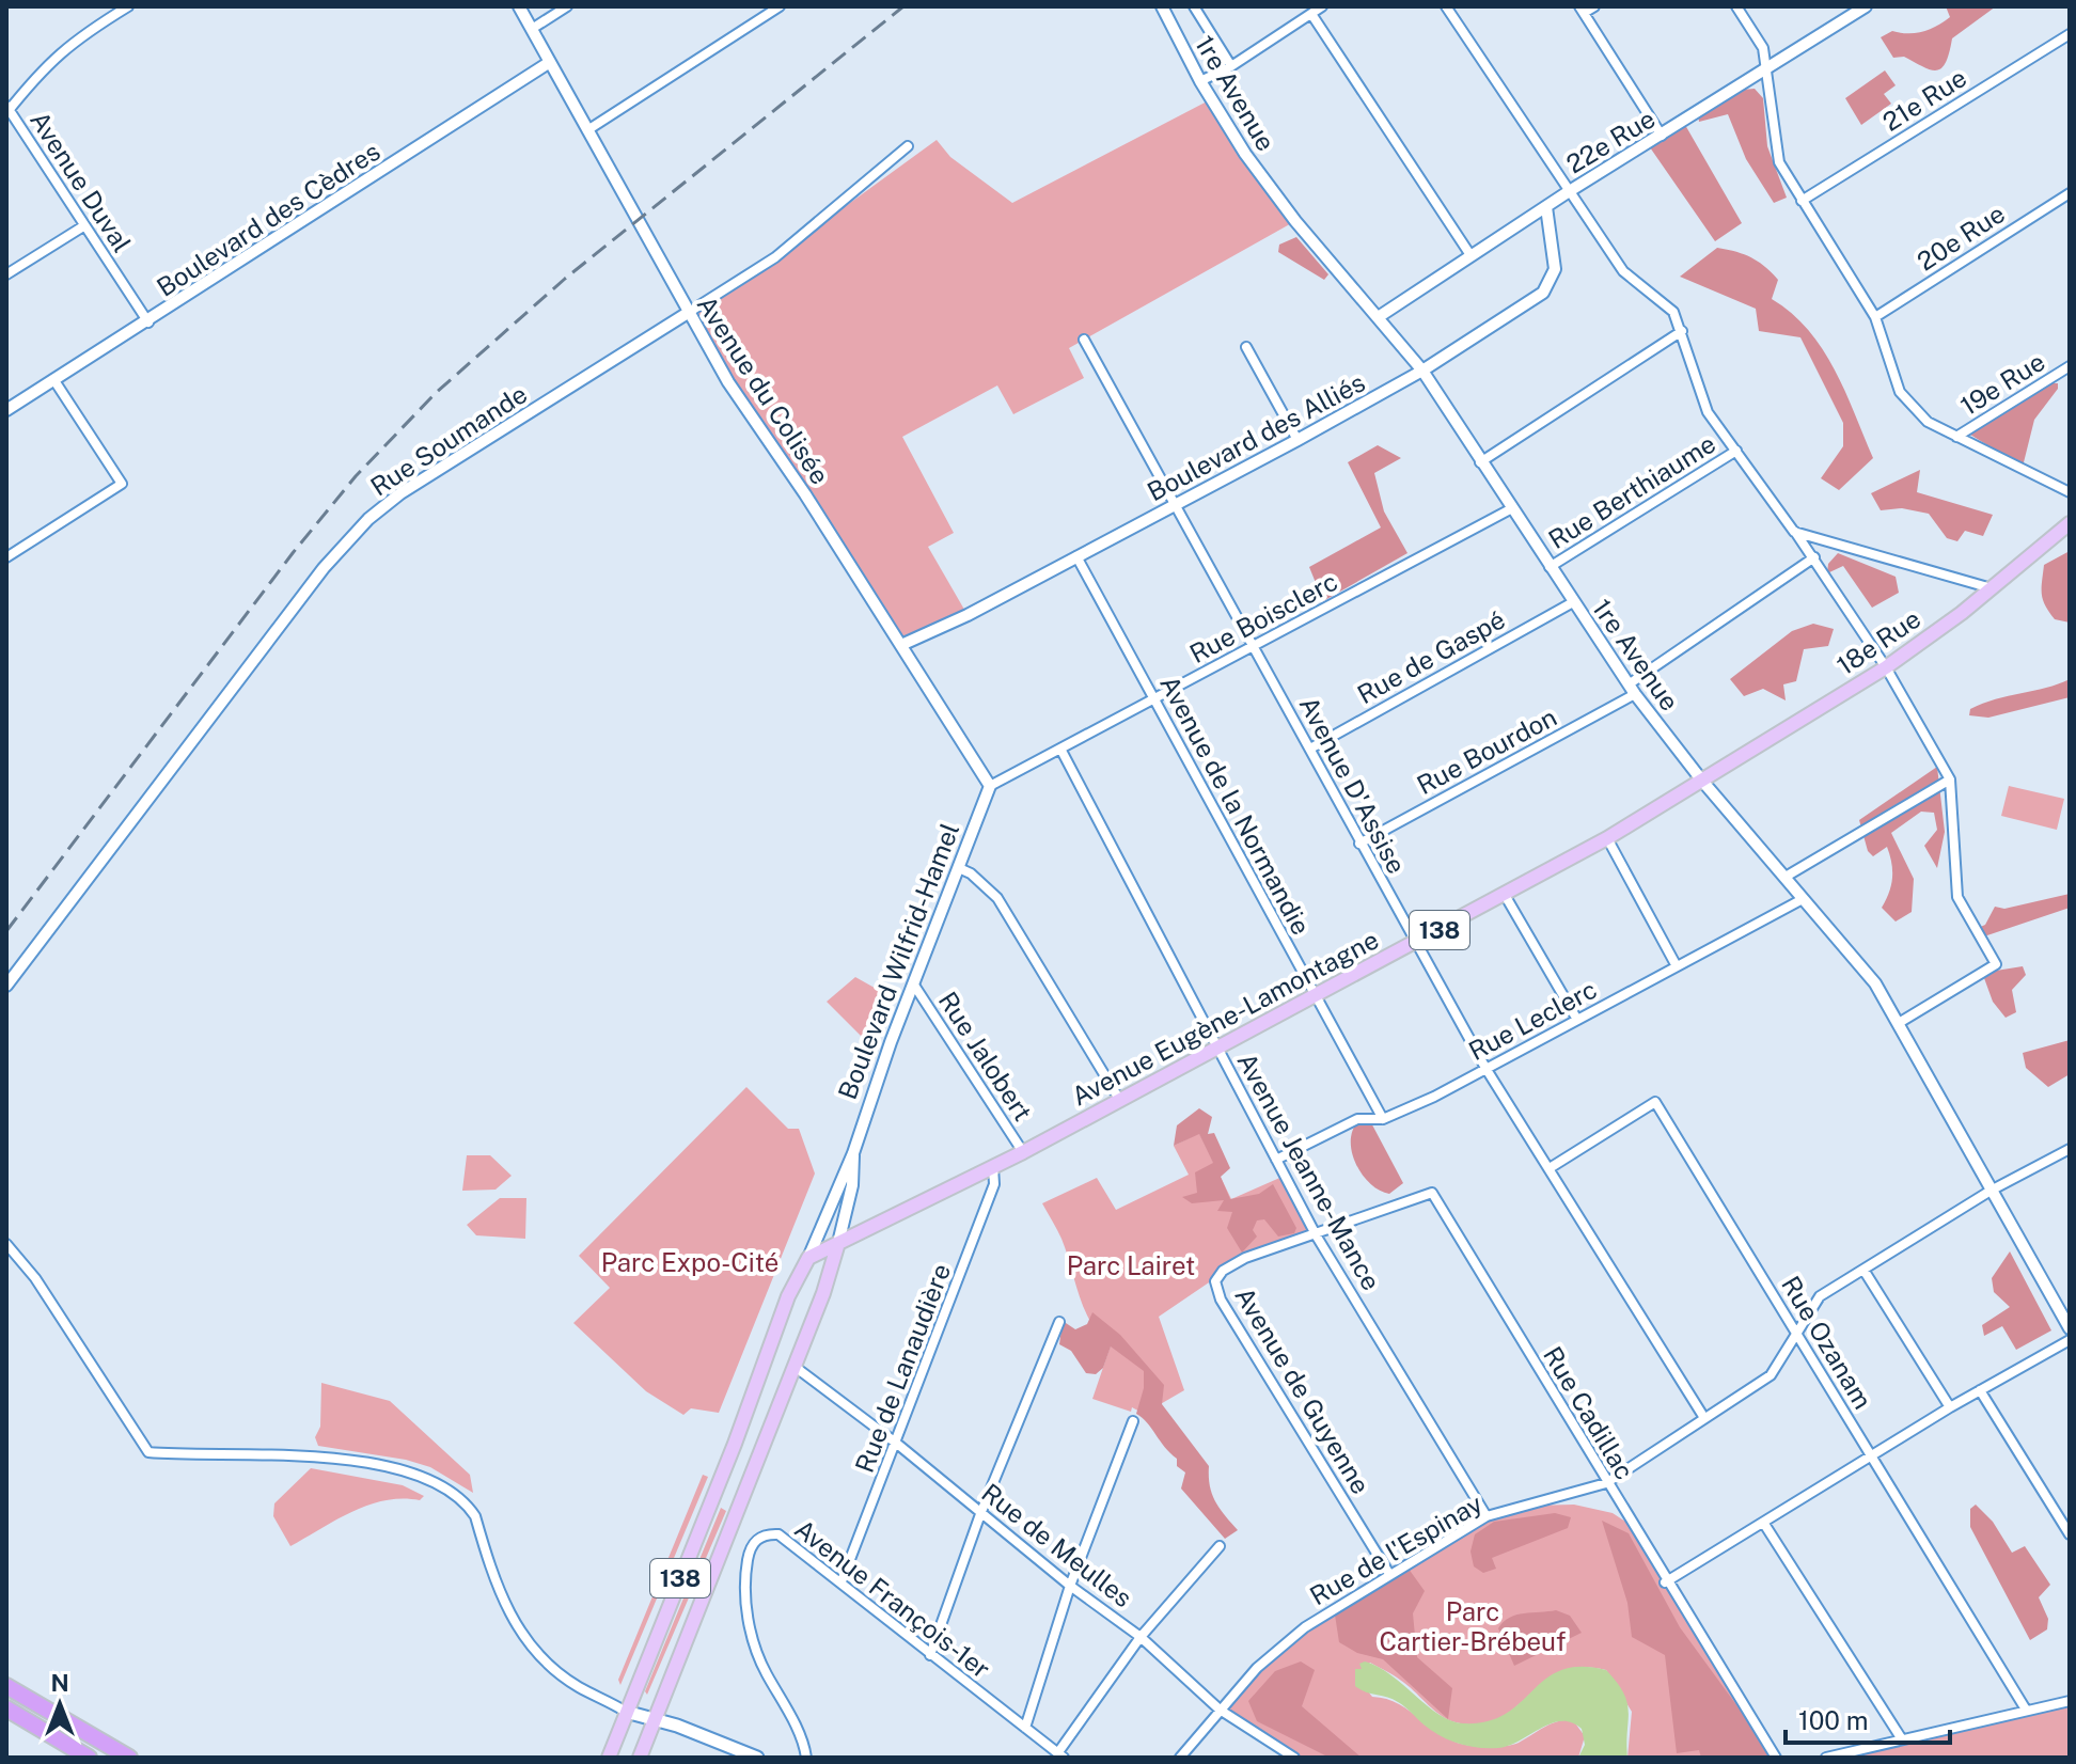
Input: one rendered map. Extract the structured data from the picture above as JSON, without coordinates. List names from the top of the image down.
{
  "streets": {
    "main road": [
      "18e Rue",
      "138",
      "Boulevard Wilfrid-Hamel",
      "Avenue Eugène-Lamontagne"
    ],
    "street": [
      "1re Avenue",
      "21e Rue",
      "22e Rue",
      "Avenue Duval",
      "Boulevard des Cèdres",
      "20e Rue",
      "19e Rue",
      "Avenue du Colisée",
      "Boulevard des Alliés",
      "Rue Soumande",
      "Rue Berthiaume",
      "Rue Boisclerc",
      "Rue de Gaspé",
      "Rue Bourdon",
      "Avenue D'Assise",
      "Avenue de la Normandie",
      "Rue Leclerc",
      "Rue Jalobert",
      "Avenue Jeanne-Mance",
      "Rue Ozanam",
      "Rue de Lanaudière",
      "Avenue de Guyenne",
      "Rue Cadillac",
      "Rue de Meulles",
      "Rue de l'Espinay",
      "Avenue François-1er"
    ]
  },
  "crossings": [
    ["1re Avenue", "22e Rue"],
    ["1re Avenue", "Boulevard des Alliés"],
    ["1re Avenue", "Rue Berthiaume"],
    ["1re Avenue", "Rue Boisclerc"],
    ["1re Avenue", "18e Rue"],
    ["1re Avenue", "Rue de Gaspé"],
    ["1re Avenue", "Rue Bourdon"],
    ["1re Avenue", "Avenue Eugène-Lamontagne"],
    ["1re Avenue", "Rue Leclerc"],
    ["1re Avenue", "Rue de l'Espinay"],
    ["22e Rue", "Boulevard des Alliés"],
    ["Avenue Duval", "Boulevard des Cèdres"],
    ["Boulevard des Cèdres", "Avenue du Colisée"],
    ["Avenue du Colisée", "Boulevard des Alliés"],
    ["Avenue du Colisée", "Rue Soumande"],
    ["Avenue du Colisée", "Rue Boisclerc"],
    ["Avenue du Colisée", "Boulevard Wilfrid-Hamel"],
    ["Boulevard des Alliés", "Avenue D'Assise"],
    ["Boulevard des Alliés", "Avenue de la Normandie"],
    ["Rue Boisclerc", "Avenue D'Assise"],
    ["Rue Boisclerc", "Avenue de la Normandie"],
    ["Rue Boisclerc", "Boulevard Wilfrid-Hamel"],
    ["Rue Boisclerc", "Avenue Jeanne-Mance"],
    ["18e Rue", "Avenue Eugène-Lamontagne"],
    ["Rue de Gaspé", "Avenue D'Assise"],
    ["Rue Bourdon", "Avenue D'Assise"],
    ["Avenue D'Assise", "Avenue Eugène-Lamontagne"],
    ["Avenue D'Assise", "Rue Leclerc"],
    ["Avenue D'Assise", "Rue Ozanam"],
    ["Avenue D'Assise", "Rue de l'Espinay"],
    ["Avenue de la Normandie", "Avenue Eugène-Lamontagne"],
    ["Avenue de la Normandie", "Rue Leclerc"],
    ["Boulevard Wilfrid-Hamel", "Avenue Eugène-Lamontagne"],
    ["Boulevard Wilfrid-Hamel", "Rue Jalobert"],
    ["Boulevard Wilfrid-Hamel", "Rue de Meulles"],
    ["Avenue Eugène-Lamontagne", "Rue Jalobert"],
    ["Avenue Eugène-Lamontagne", "Avenue Jeanne-Mance"],
    ["Avenue Eugène-Lamontagne", "Rue de Lanaudière"],
    ["Rue Leclerc", "Avenue Jeanne-Mance"],
    ["Avenue Jeanne-Mance", "Avenue de Guyenne"],
    ["Avenue Jeanne-Mance", "Rue Cadillac"],
    ["Avenue Jeanne-Mance", "Rue de l'Espinay"],
    ["Rue Ozanam", "Rue de l'Espinay"],
    ["Rue de Lanaudière", "Rue de Meulles"],
    ["Rue de Lanaudière", "Avenue François-1er"],
    ["Avenue de Guyenne", "Rue Cadillac"],
    ["Avenue de Guyenne", "Rue de l'Espinay"],
    ["Rue Cadillac", "Rue de l'Espinay"],
    ["Rue de Meulles", "Rue de l'Espinay"]
  ],
  "parks": ["Parc Expo-Cité", "Parc Lairet", "Parc Cartier-Brébeuf"],
  "scale_bar": "100 m",
  "north": "top"
}
